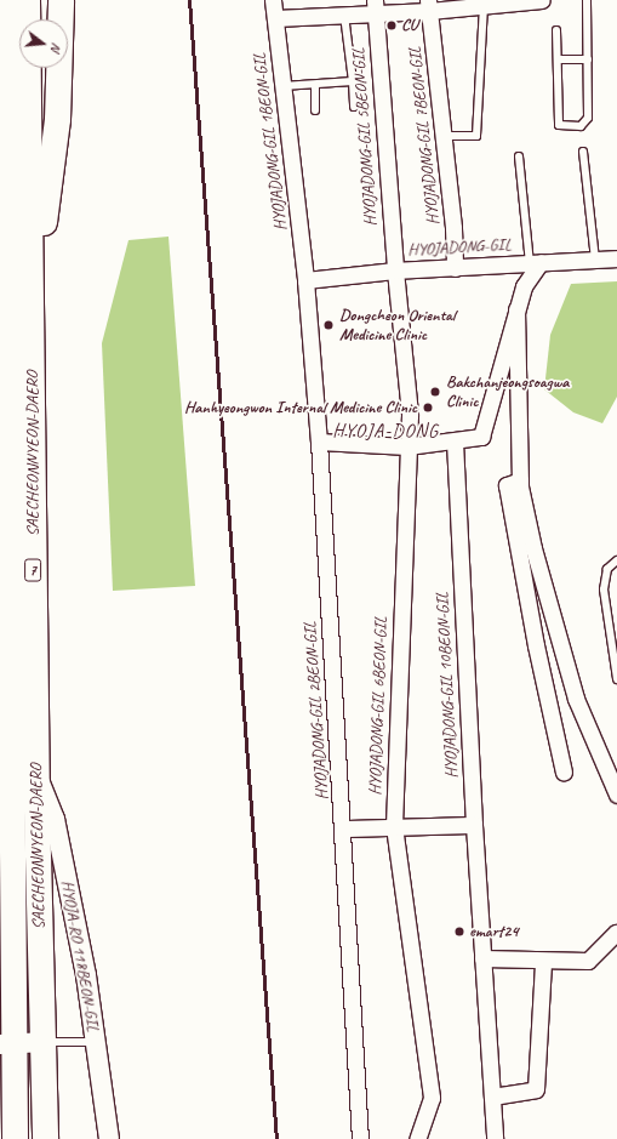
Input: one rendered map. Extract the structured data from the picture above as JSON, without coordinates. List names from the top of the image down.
{
  "streets": {
    "main road": ["SAECHEONNYEON-DAERO", "7"],
    "street": [
      "HYOJADONG-GIL 7BEON-GIL",
      "HYOJADONG-GIL 5BEON-GIL",
      "HYOJADONG-GIL 1BEON-GIL",
      "HYOJADONG-GIL",
      "HYOJADONG-GIL 10BEON-GIL",
      "HYOJADONG-GIL 6BEON-GIL",
      "HYOJADONG-GIL 2BEON-GIL",
      "HYOJA-RO 118BEON-GIL"
    ]
  },
  "crossings": [
    ["HYOJADONG-GIL 7BEON-GIL", "HYOJADONG-GIL"],
    ["HYOJADONG-GIL 5BEON-GIL", "HYOJADONG-GIL"],
    ["HYOJADONG-GIL 5BEON-GIL", "HYOJADONG-GIL 6BEON-GIL"],
    ["HYOJADONG-GIL 1BEON-GIL", "HYOJADONG-GIL"],
    ["HYOJADONG-GIL 1BEON-GIL", "HYOJADONG-GIL 2BEON-GIL"],
    ["HYOJADONG-GIL", "HYOJADONG-GIL 6BEON-GIL"],
    ["HYOJADONG-GIL", "HYOJADONG-GIL 2BEON-GIL"],
    ["SAECHEONNYEON-DAERO", "HYOJA-RO 118BEON-GIL"]
  ],
  "districts": ["HYOJA-DONG"],
  "places": [
    "CU",
    "Dongcheon Oriental Medicine Clinic",
    "Bakchanjeongsoagwa Clinic",
    "Hanhyeongwon Internal Medicine Clinic",
    "emart24"
  ],
  "north": "right"
}
